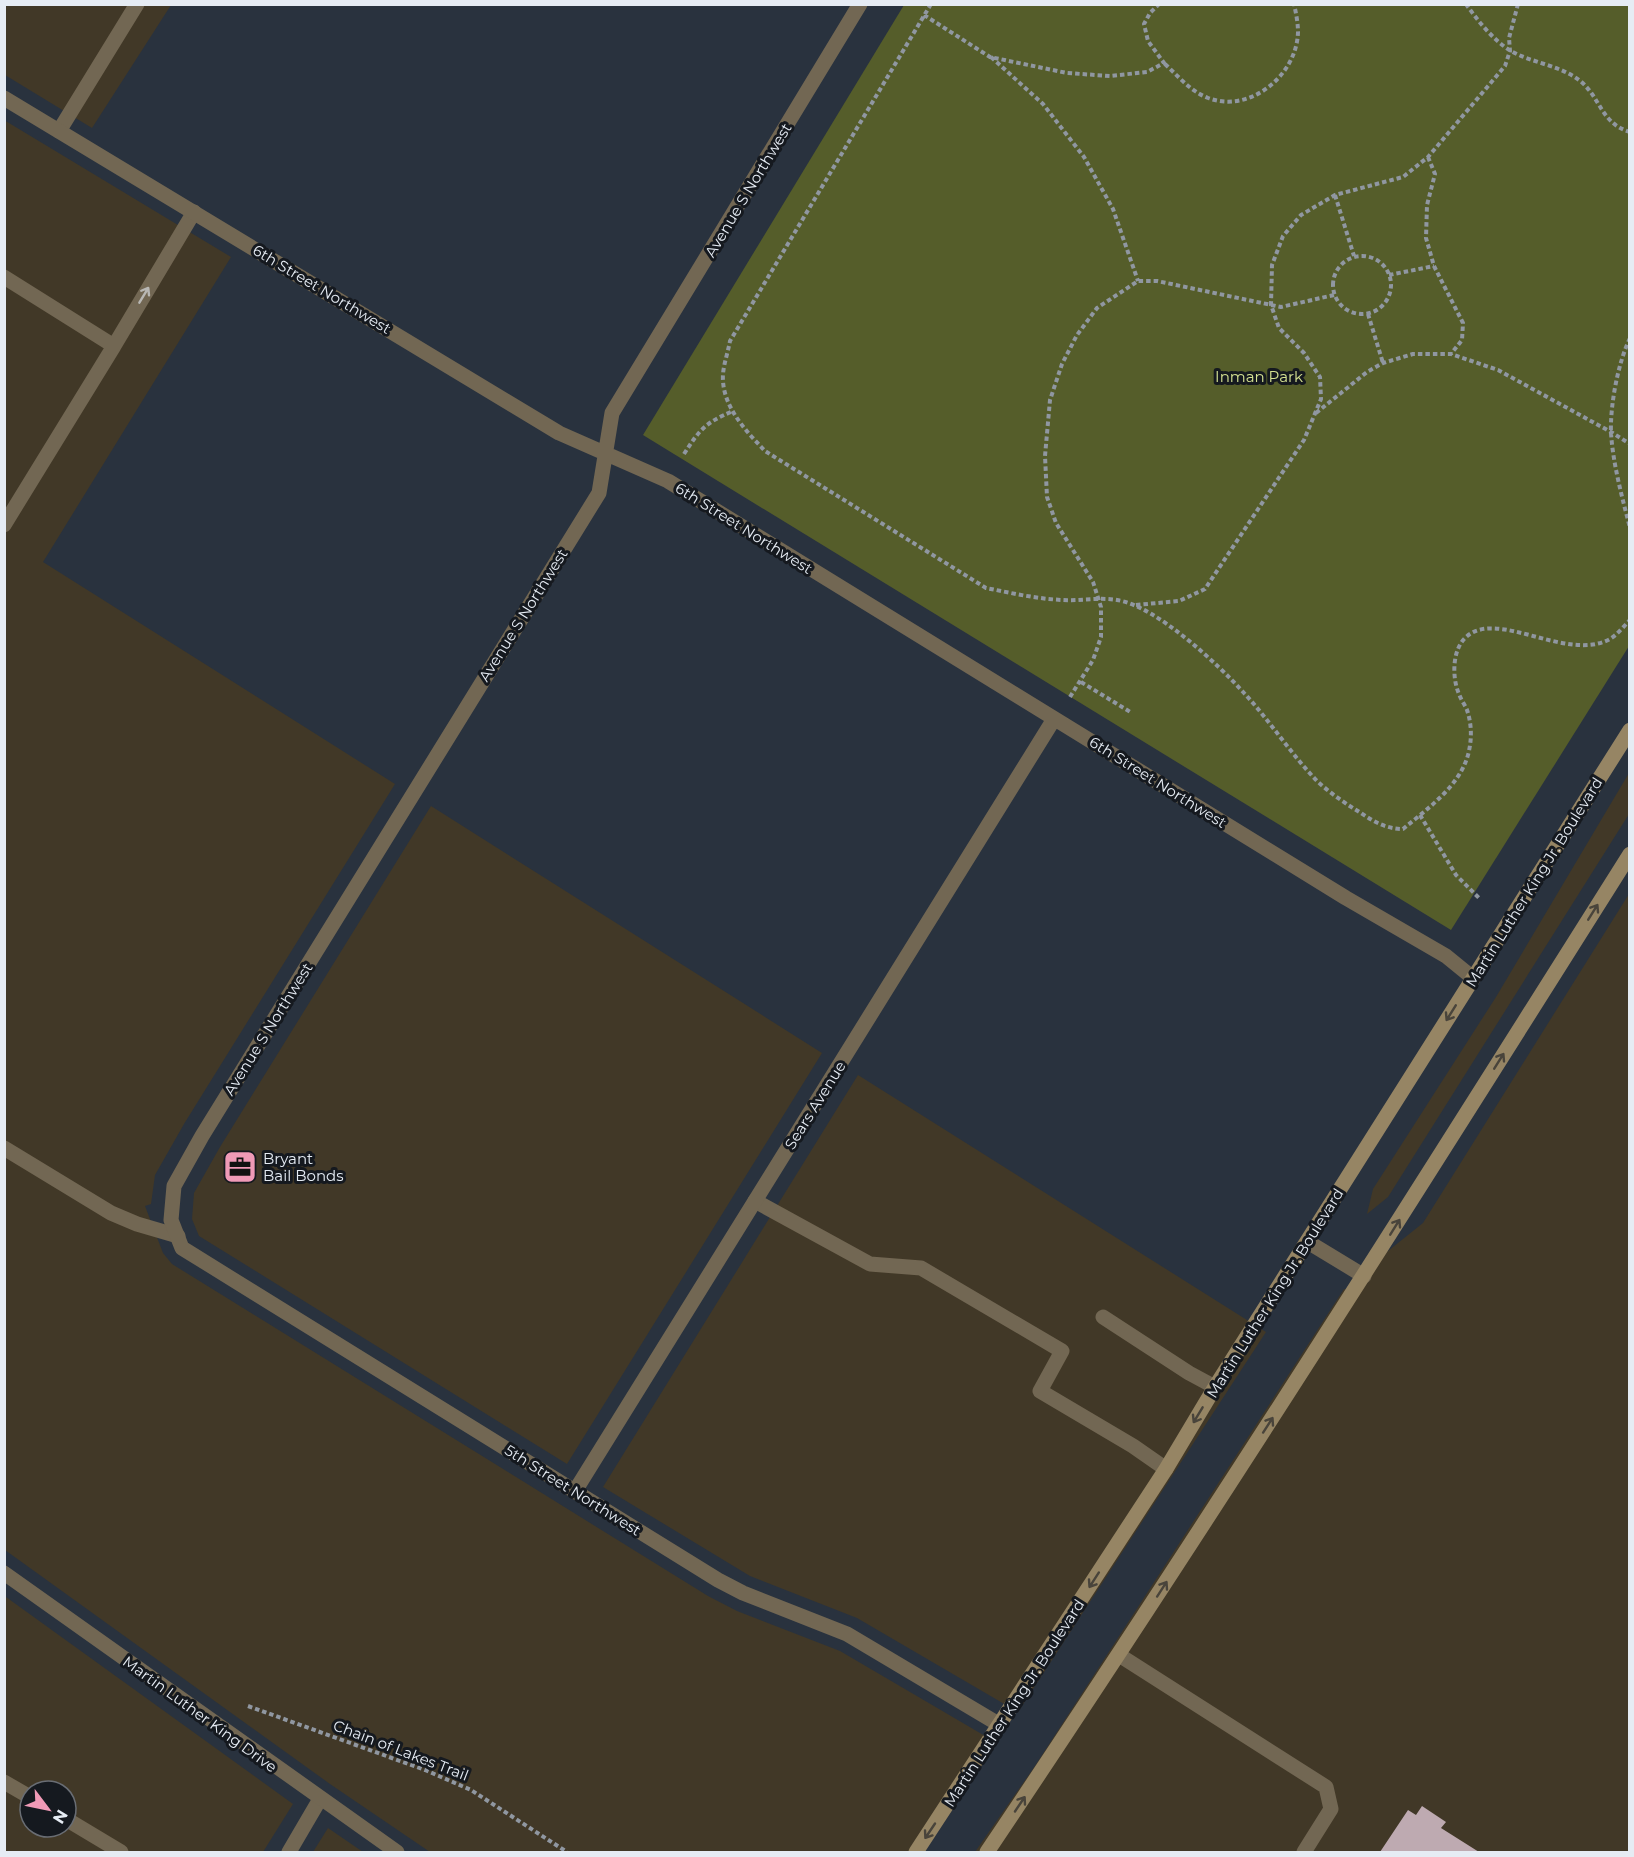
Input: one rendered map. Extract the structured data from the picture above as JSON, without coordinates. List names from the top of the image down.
{
  "streets": {
    "main road": ["Martin Luther King Jr. Boulevard"],
    "street": [
      "Avenue S Northwest",
      "6th Street Northwest",
      "Sears Avenue",
      "5th Street Northwest",
      "Martin Luther King Drive"
    ],
    "path": ["Chain of Lakes Trail"]
  },
  "crossings": [
    ["Avenue S Northwest", "6th Street Northwest"],
    ["Avenue S Northwest", "5th Street Northwest"],
    ["6th Street Northwest", "Martin Luther King Jr. Boulevard"],
    ["6th Street Northwest", "Sears Avenue"],
    ["Martin Luther King Jr. Boulevard", "5th Street Northwest"],
    ["Sears Avenue", "5th Street Northwest"]
  ],
  "parks": ["Inman Park"],
  "places": {
    "office": ["Bryant Bail Bonds"]
  },
  "north": "bottom right"
}
